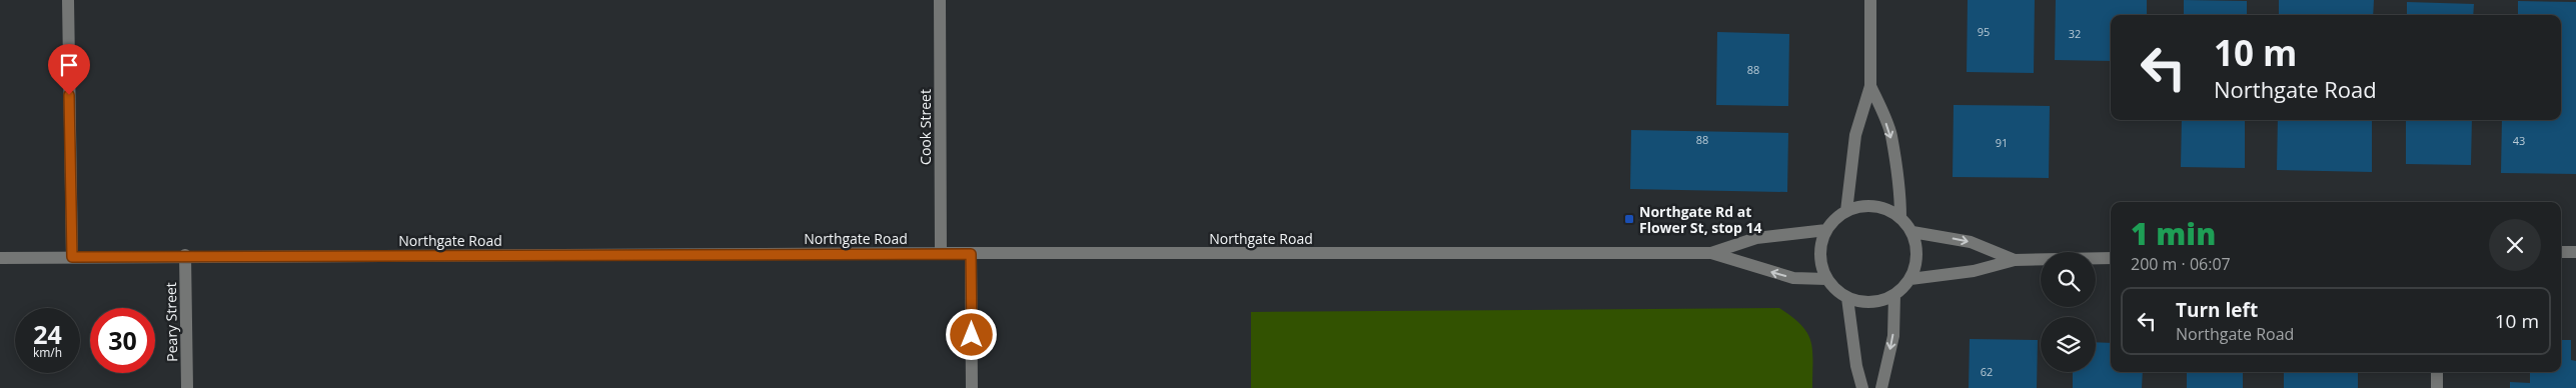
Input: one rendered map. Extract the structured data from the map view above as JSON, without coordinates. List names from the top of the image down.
{
  "streets": {
    "street": ["Cook Street", "Northgate Road", "Peary Street"]
  },
  "crossings": [
    ["Cook Street", "Northgate Road"],
    ["Northgate Road", "Peary Street"]
  ],
  "places": {
    "transit": ["Northgate Rd at Flower St, stop 14"]
  },
  "house_numbers": [
    "95",
    "32",
    "88",
    "88",
    "43",
    "91",
    "62"
  ],
  "page": {
    "turn": ["10 m", "Northgate Road"],
    "heading": ["1 min", "200 m · 06:07"],
    "list": [
      {
        "name": "Turn left",
        "note": "Northgate Road",
        "value": "10 m"
      }
    ],
    "speed": "24 km/h",
    "limit": "30"
  }
}
